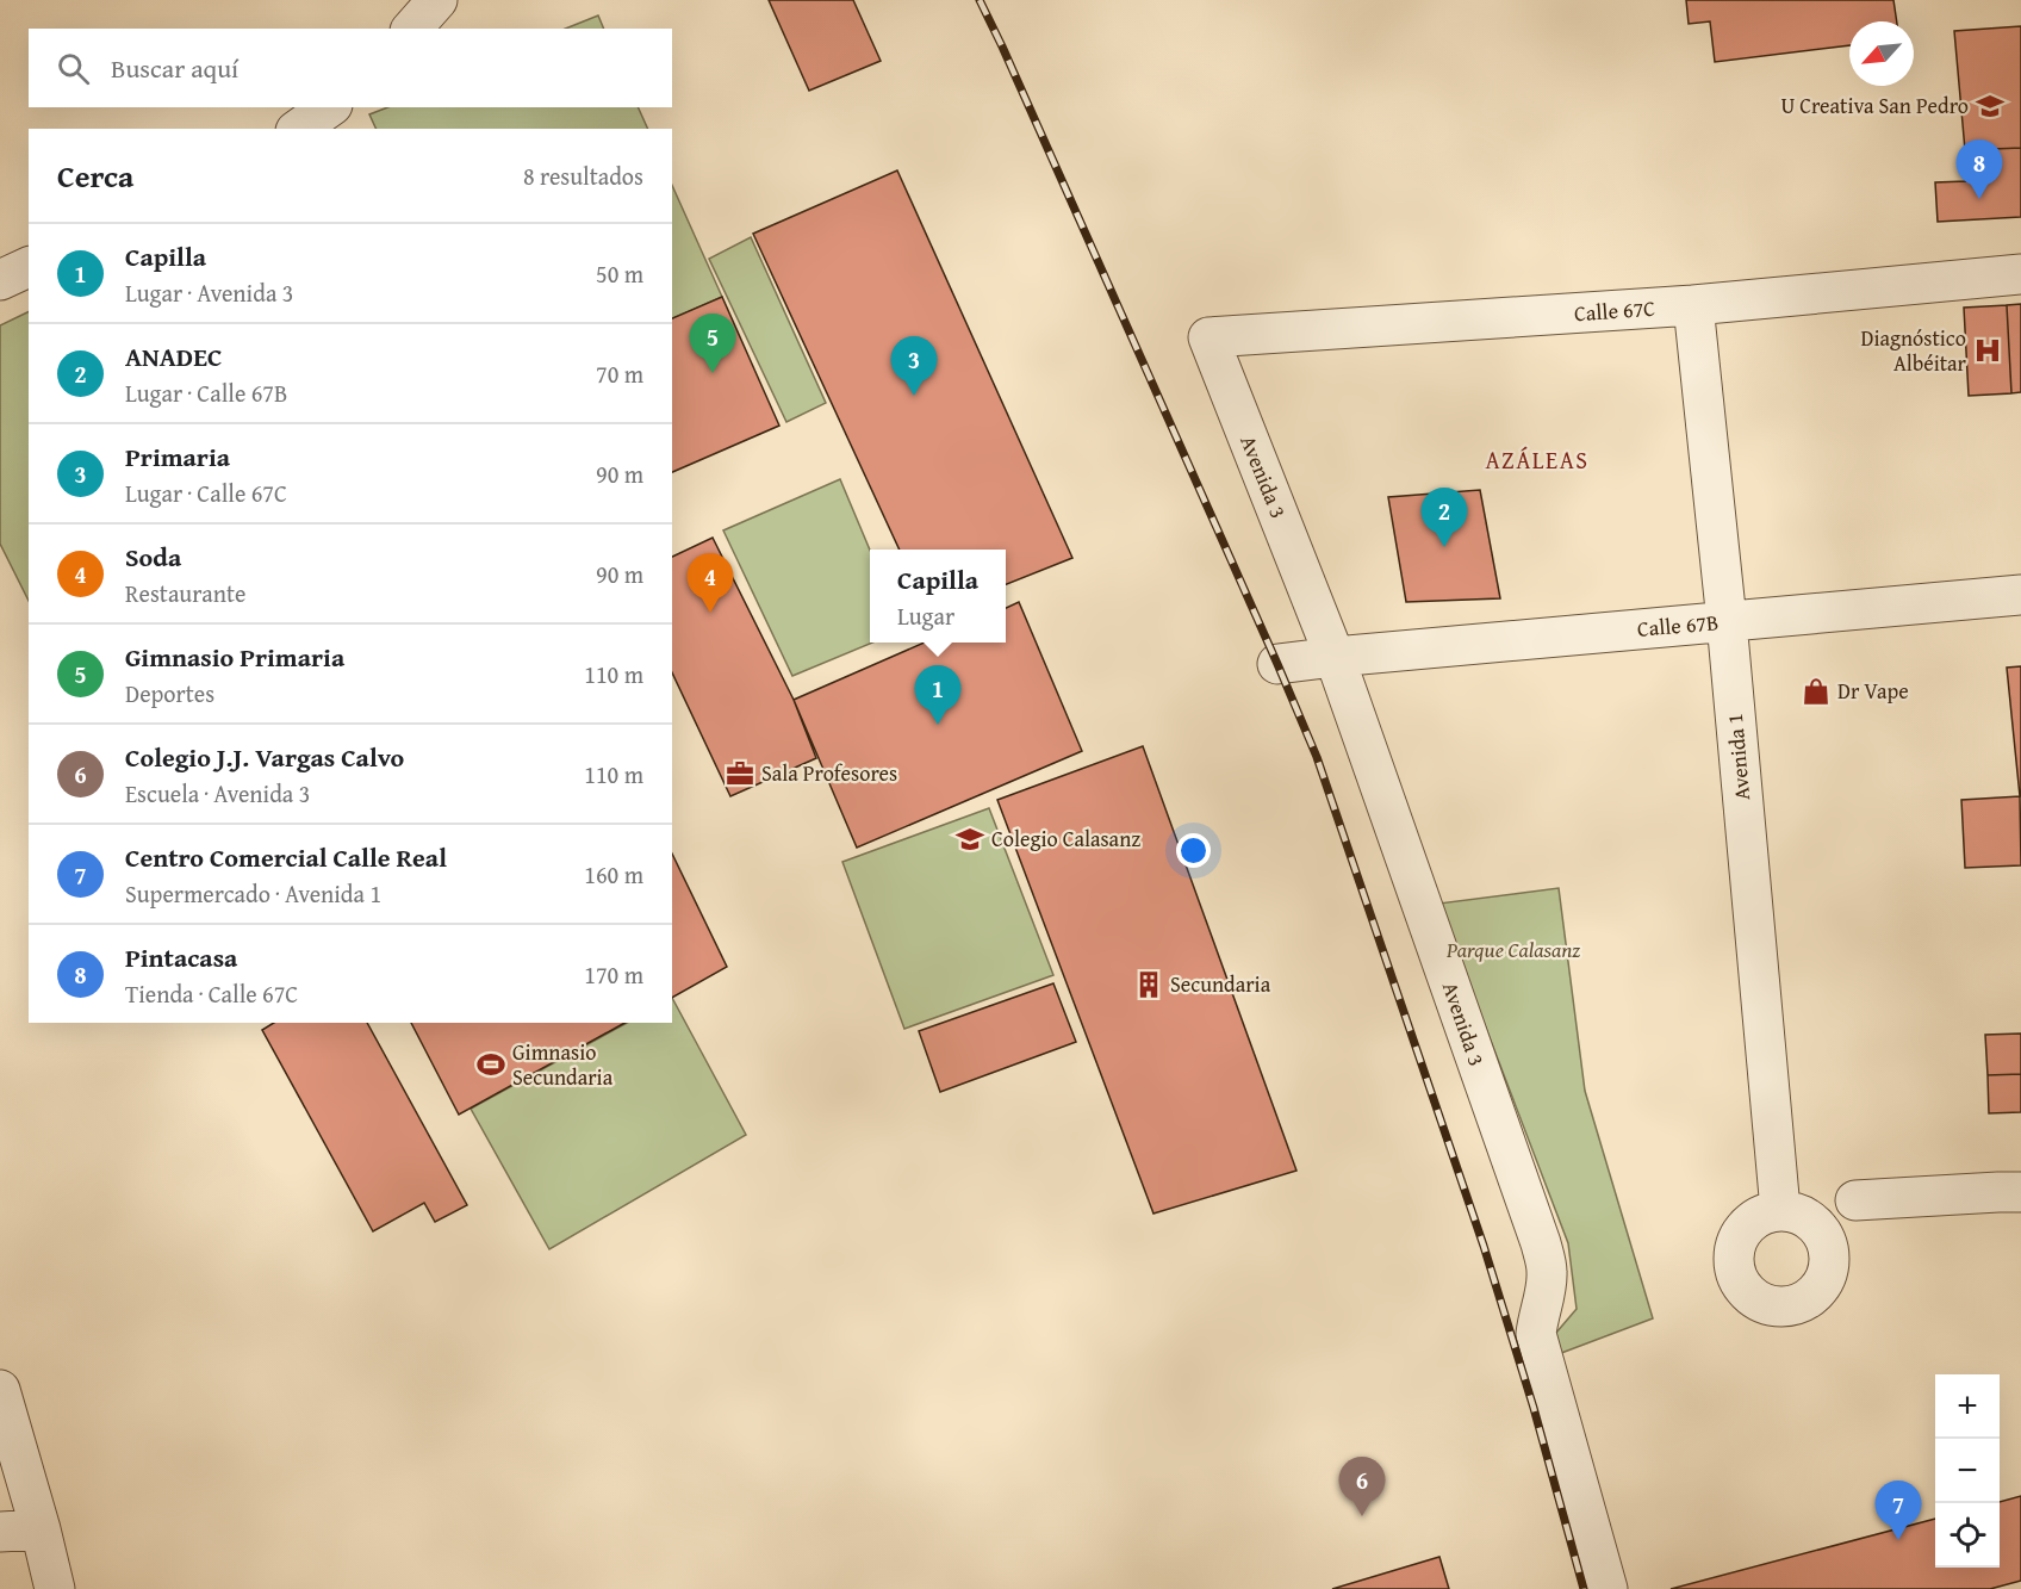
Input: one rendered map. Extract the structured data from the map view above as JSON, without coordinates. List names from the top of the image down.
{
  "streets": {
    "street": [
      "Calle 67C",
      "Avenida 3",
      "Calle 67B",
      "Avenida 1"
    ]
  },
  "crossings": [
    ["Calle 67C", "Avenida 3"],
    ["Calle 67C", "Avenida 1"],
    ["Avenida 3", "Calle 67B"],
    ["Calle 67B", "Avenida 1"]
  ],
  "districts": ["AZÁLEAS"],
  "parks": ["Parque Calasanz"],
  "places": {
    "school or university": ["U Creativa San Pedro", "Colegio Calasanz"],
    "hospital": ["Diagnóstico Albéitar"],
    "shop": ["Dr Vape"],
    "office": ["Sala Profesores"],
    "building": ["Secundaria"],
    "sports": ["Gimnasio Secundaria"]
  },
  "north": "bottom left",
  "page": {
    "search": "Buscar aquí",
    "heading": ["Cerca", "8 resultados"],
    "pins": [
      "8",
      "5",
      "3",
      "2",
      "4",
      "1",
      "6",
      "7"
    ],
    "list": [
      {
        "mark": "1",
        "name": "Capilla",
        "note": "Lugar · Avenida 3",
        "value": "50 m"
      },
      {
        "mark": "2",
        "name": "ANADEC",
        "note": "Lugar · Calle 67B",
        "value": "70 m"
      },
      {
        "mark": "3",
        "name": "Primaria",
        "note": "Lugar · Calle 67C",
        "value": "90 m"
      },
      {
        "mark": "4",
        "name": "Soda",
        "note": "Restaurante",
        "value": "90 m"
      },
      {
        "mark": "5",
        "name": "Gimnasio Primaria",
        "note": "Deportes",
        "value": "110 m"
      },
      {
        "mark": "6",
        "name": "Colegio J.J. Vargas Calvo",
        "note": "Escuela · Avenida 3",
        "value": "110 m"
      },
      {
        "mark": "7",
        "name": "Centro Comercial Calle Real",
        "note": "Supermercado · Avenida 1",
        "value": "160 m"
      },
      {
        "mark": "8",
        "name": "Pintacasa",
        "note": "Tienda · Calle 67C",
        "value": "170 m"
      }
    ],
    "popup": ["Capilla", "Lugar"],
    "map_buttons": ["+", "−"]
  }
}
